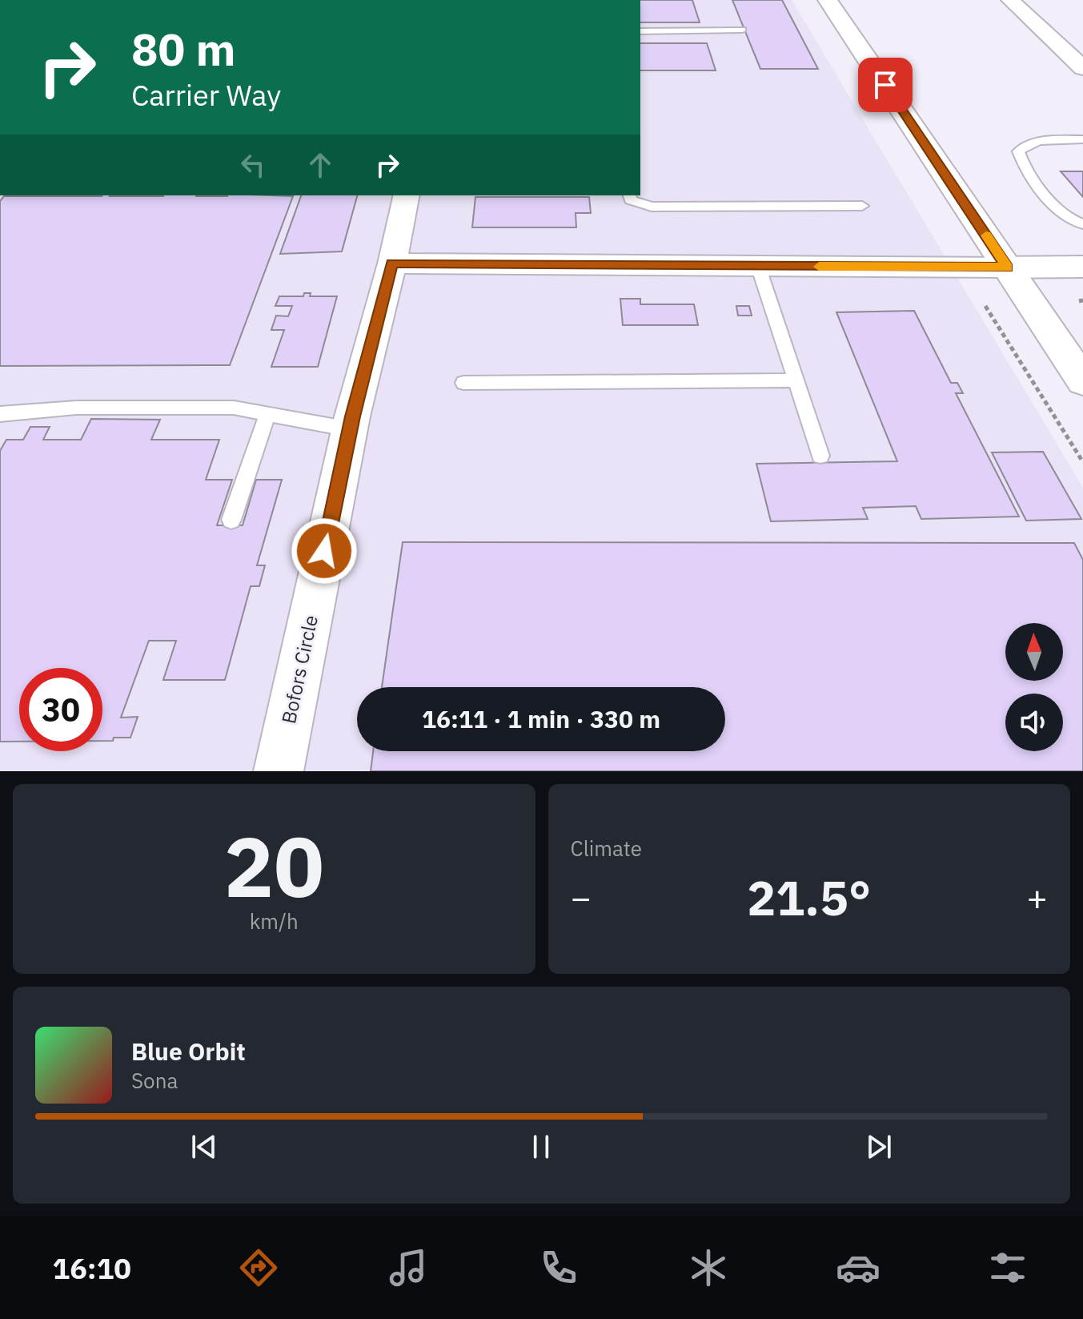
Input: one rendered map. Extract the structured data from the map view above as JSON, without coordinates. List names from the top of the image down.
{
  "streets": {
    "street": ["Bofors Circle"]
  },
  "north": "top",
  "page": {
    "turn": ["80 m", "Carrier Way"],
    "limit": "30",
    "trip": "16:11 · 1 min · 330 m",
    "tile": [
      ["20", "km/h"],
      "Climate"
    ],
    "heat": ["−", "21.5°", "+"],
    "song": ["Blue Orbit", "Sona"],
    "tabs": "16:10"
  }
}
